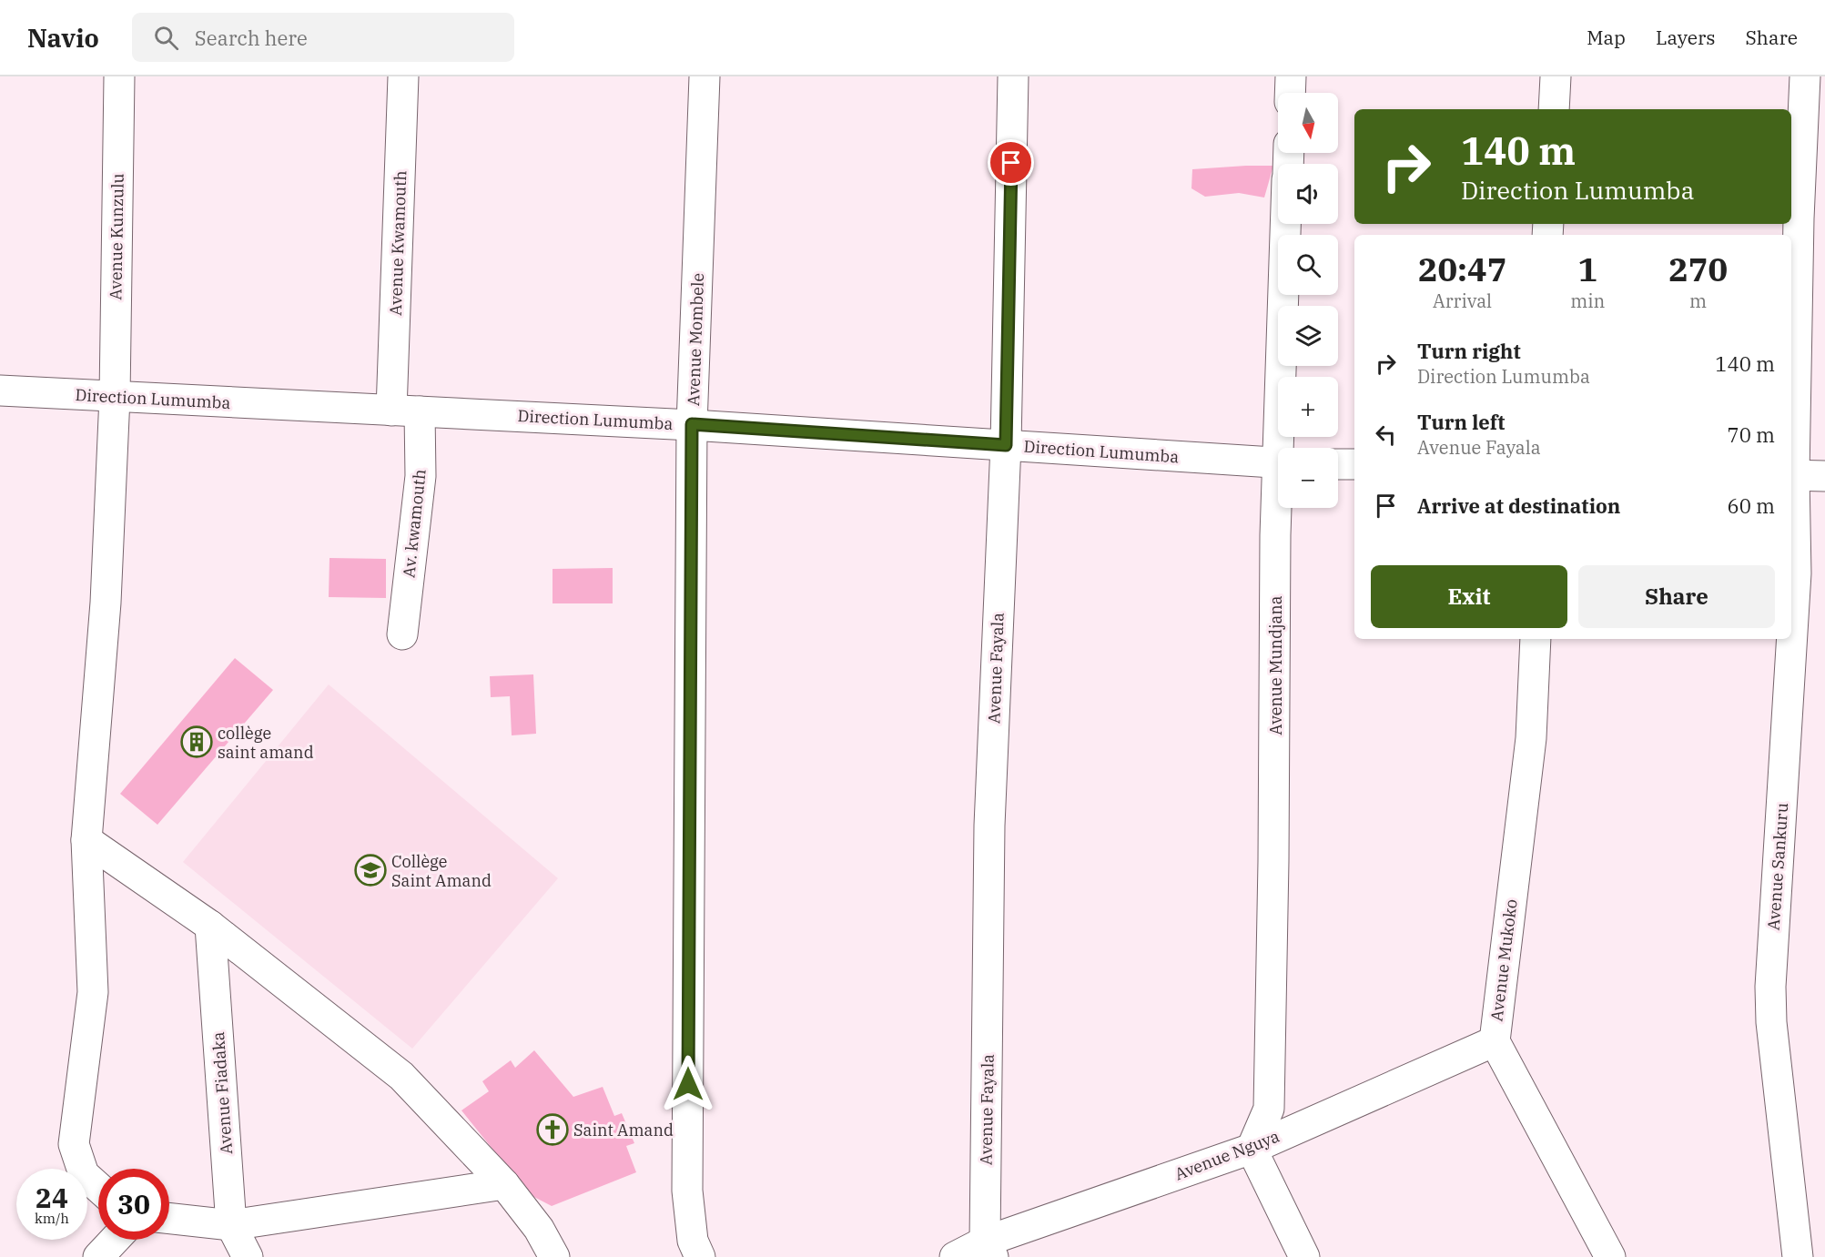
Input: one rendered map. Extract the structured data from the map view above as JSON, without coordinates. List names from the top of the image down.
{
  "streets": {
    "street": [
      "Avenue Kunzulu",
      "Avenue Kwamouth",
      "Avenue Mombele",
      "Direction Lumumba",
      "Av. kwamouth",
      "Avenue Mundjana",
      "Avenue Fayala",
      "Avenue Sankuru",
      "Avenue Mukoko",
      "Avenue Fiadaka",
      "Avenue Nguya"
    ]
  },
  "crossings": [
    ["Avenue Kunzulu", "Direction Lumumba"],
    ["Avenue Kwamouth", "Direction Lumumba"],
    ["Avenue Kwamouth", "Av. kwamouth"],
    ["Avenue Mombele", "Direction Lumumba"],
    ["Direction Lumumba", "Av. kwamouth"],
    ["Direction Lumumba", "Avenue Fayala"],
    ["Avenue Mundjana", "Avenue Nguya"],
    ["Avenue Fayala", "Avenue Nguya"],
    ["Avenue Mukoko", "Avenue Nguya"]
  ],
  "places": {
    "building": ["collège saint amand"],
    "school or university": ["Collège Saint Amand"],
    "church": ["Saint Amand"]
  },
  "north": "bottom",
  "page": {
    "header": "Navio",
    "search": "Search here",
    "nav": ["Map", "Layers", "Share"],
    "map_buttons": ["+", "−"],
    "turn": ["140 m", "Direction Lumumba"],
    "eta": [
      "20:47",
      "Arrival",
      "1",
      "min",
      "270",
      "m"
    ],
    "list": [
      {
        "name": "Turn right",
        "note": "Direction Lumumba",
        "value": "140 m"
      },
      {
        "name": "Turn left",
        "note": "Avenue Fayala",
        "value": "70 m"
      },
      {
        "name": "Arrive at destination",
        "value": "60 m"
      }
    ],
    "buttons": ["Exit", "Share"],
    "speed": "24 km/h",
    "limit": "30"
  }
}
